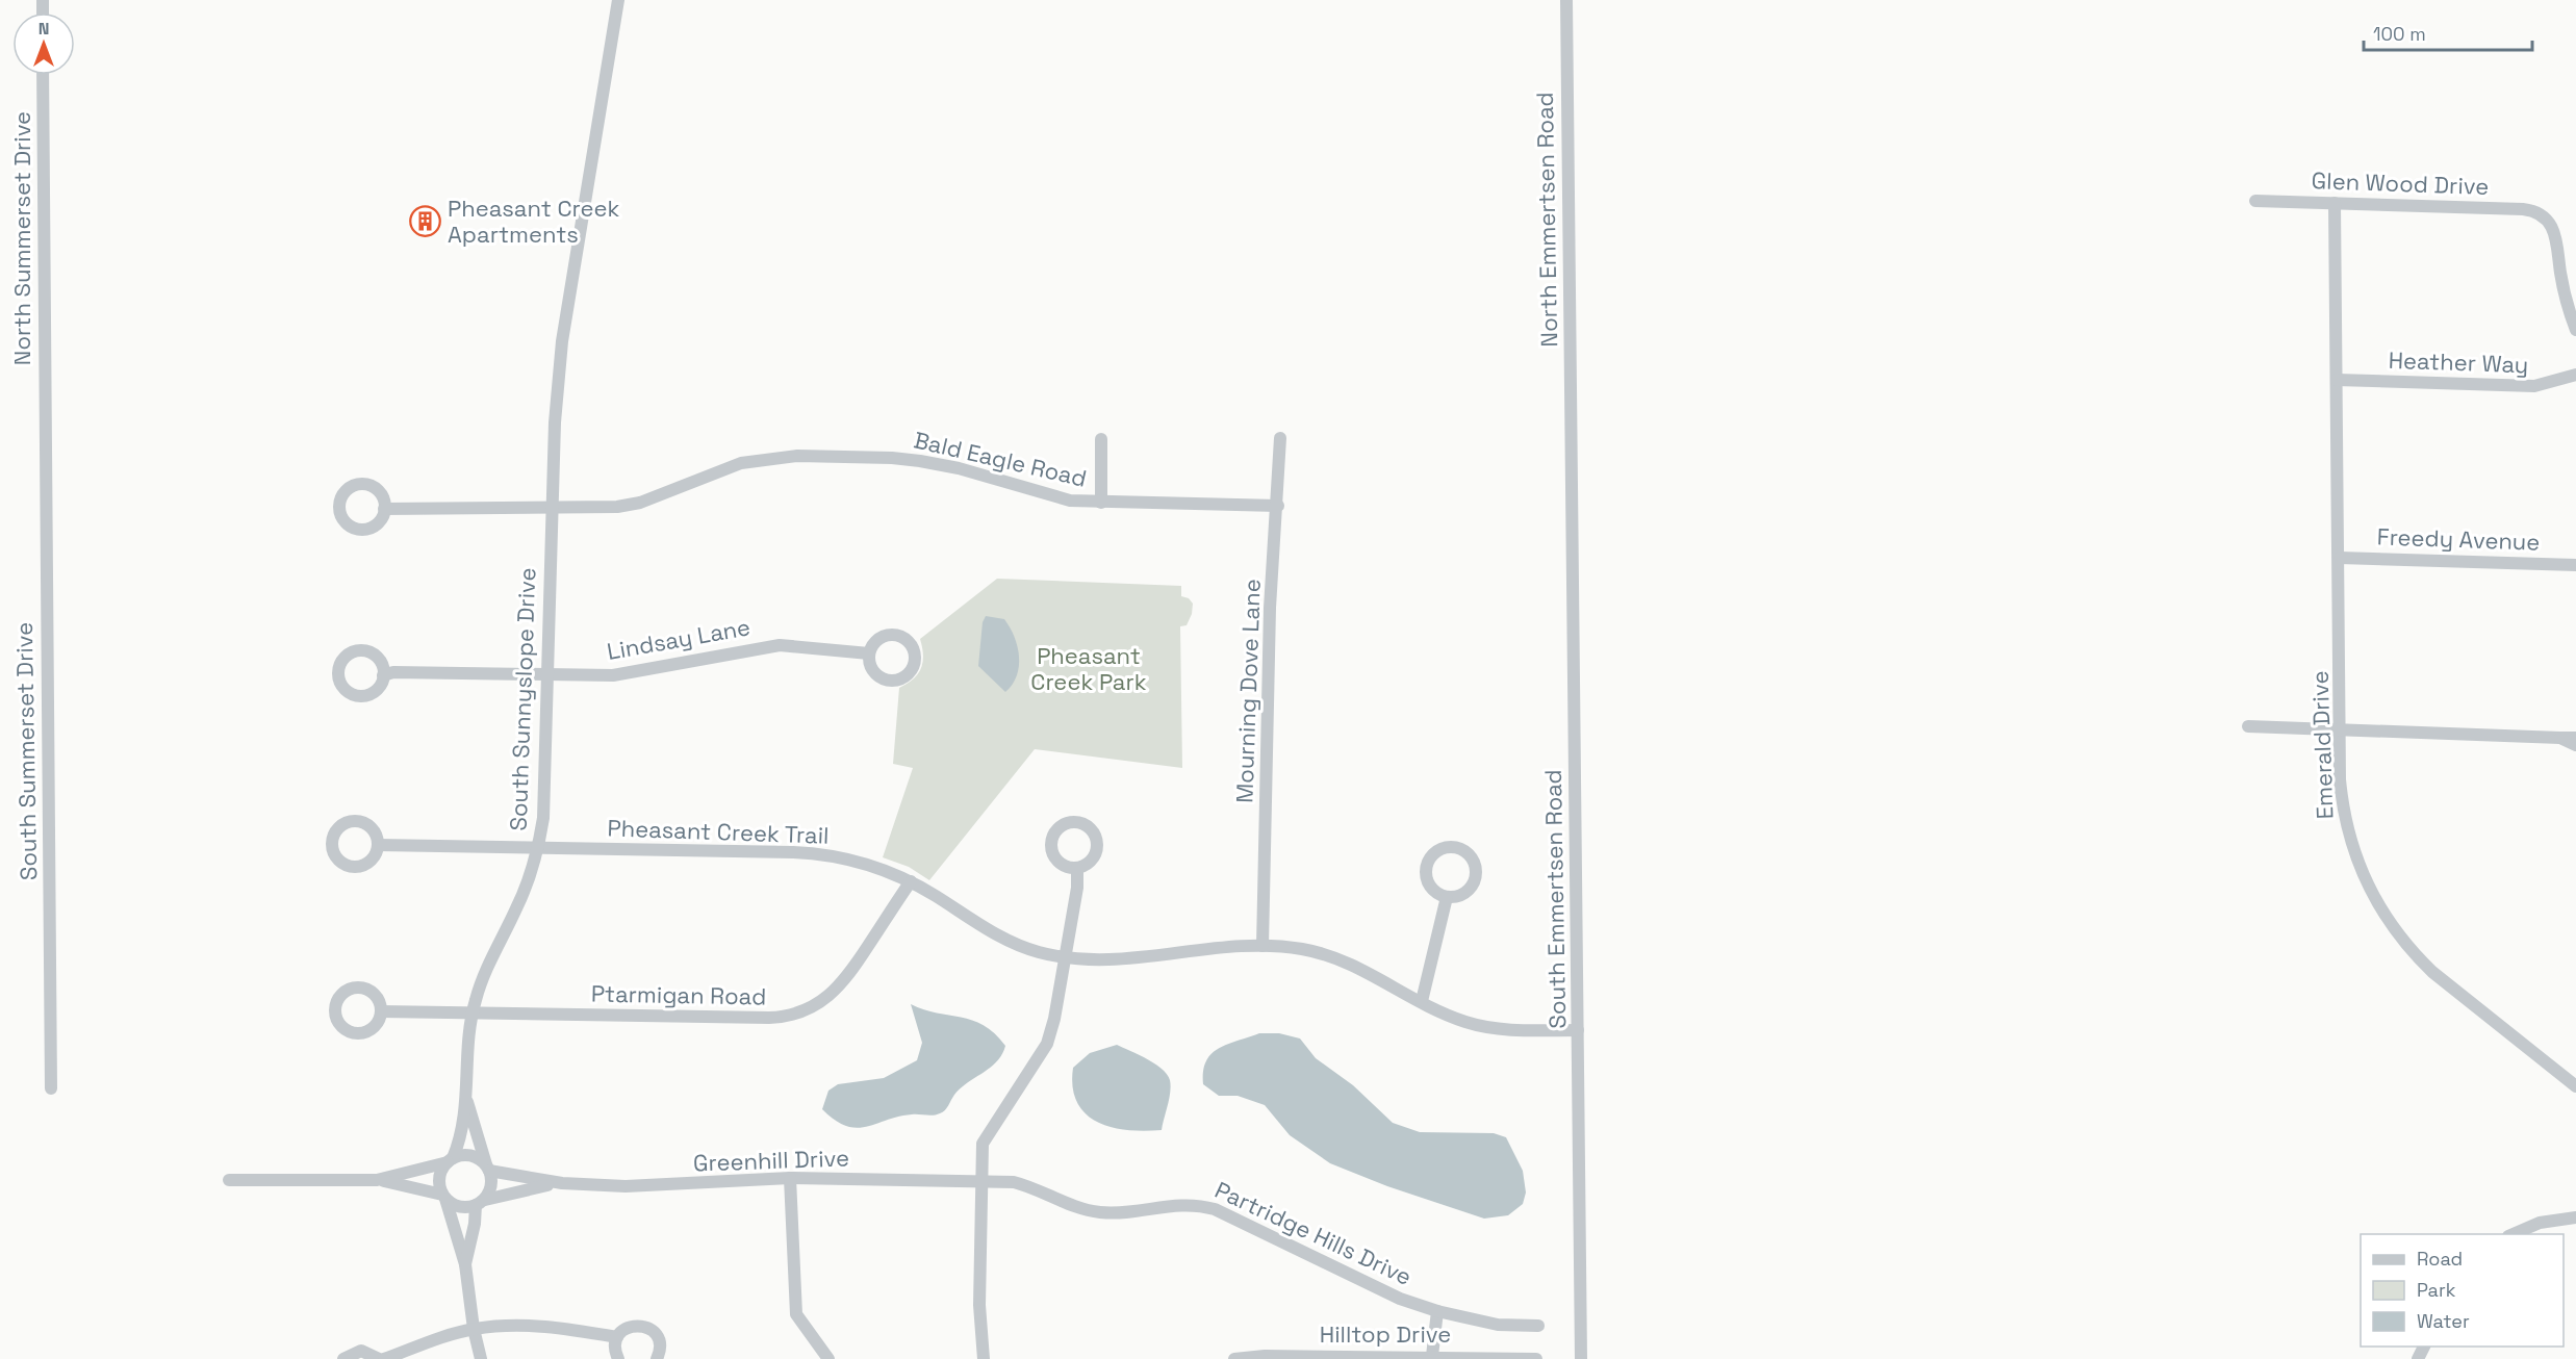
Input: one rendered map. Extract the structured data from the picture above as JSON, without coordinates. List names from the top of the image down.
{
  "streets": {
    "street": [
      "Glen Wood Drive",
      "North Emmertsen Road",
      "North Summerset Drive",
      "Heather Way",
      "Bald Eagle Road",
      "Freedy Avenue",
      "Lindsay Lane",
      "Mourning Dove Lane",
      "South Sunnyslope Drive",
      "Emerald Drive",
      "South Summerset Drive",
      "Pheasant Creek Trail",
      "South Emmertsen Road",
      "Ptarmigan Road",
      "Greenhill Drive",
      "Partridge Hills Drive",
      "Hilltop Drive"
    ]
  },
  "crossings": [
    ["Glen Wood Drive", "Emerald Drive"],
    ["North Emmertsen Road", "South Emmertsen Road"],
    ["North Summerset Drive", "South Summerset Drive"],
    ["Heather Way", "Emerald Drive"],
    ["Bald Eagle Road", "Mourning Dove Lane"],
    ["Bald Eagle Road", "South Sunnyslope Drive"],
    ["Freedy Avenue", "Emerald Drive"],
    ["Lindsay Lane", "South Sunnyslope Drive"],
    ["Mourning Dove Lane", "Pheasant Creek Trail"],
    ["South Sunnyslope Drive", "Pheasant Creek Trail"],
    ["South Sunnyslope Drive", "Ptarmigan Road"],
    ["South Sunnyslope Drive", "Greenhill Drive"],
    ["Pheasant Creek Trail", "South Emmertsen Road"],
    ["Pheasant Creek Trail", "Ptarmigan Road"],
    ["Greenhill Drive", "Partridge Hills Drive"]
  ],
  "parks": ["Pheasant Creek Park"],
  "places": {
    "building": ["Pheasant Creek Apartments"]
  },
  "legend": ["Road", "Park", "Water"],
  "scale_bar": "100 m",
  "north": "top"
}
